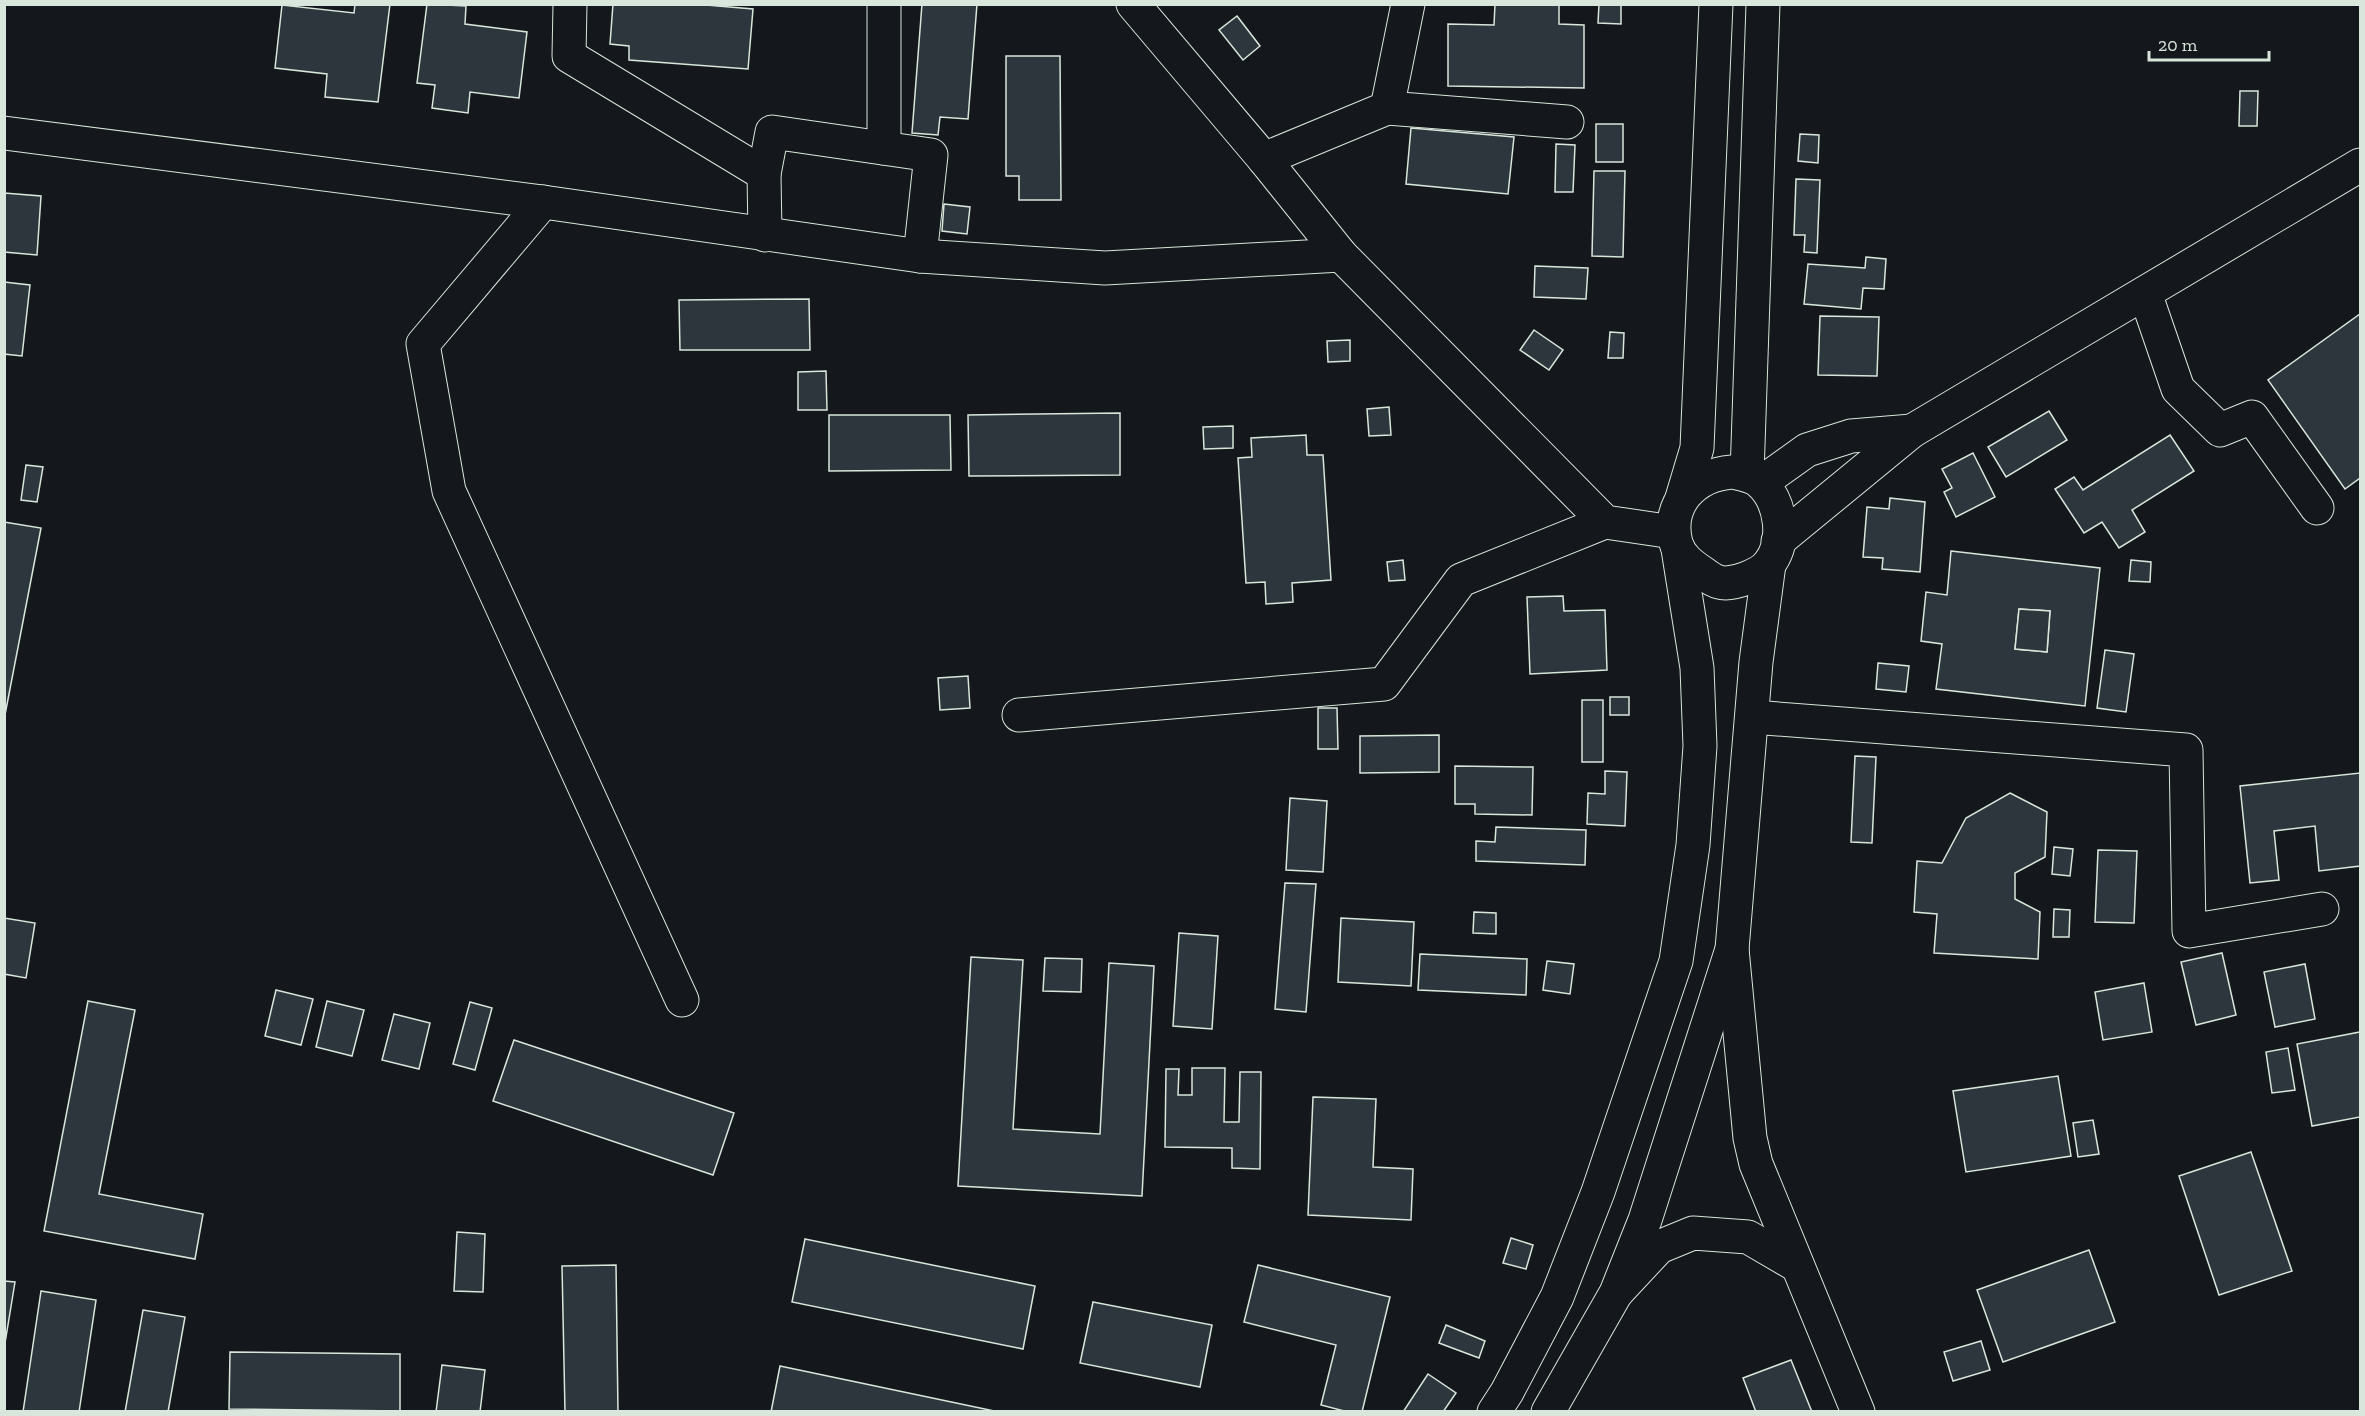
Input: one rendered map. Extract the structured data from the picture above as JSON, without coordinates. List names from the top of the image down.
{
  "scale_bar": "20 m"
}
